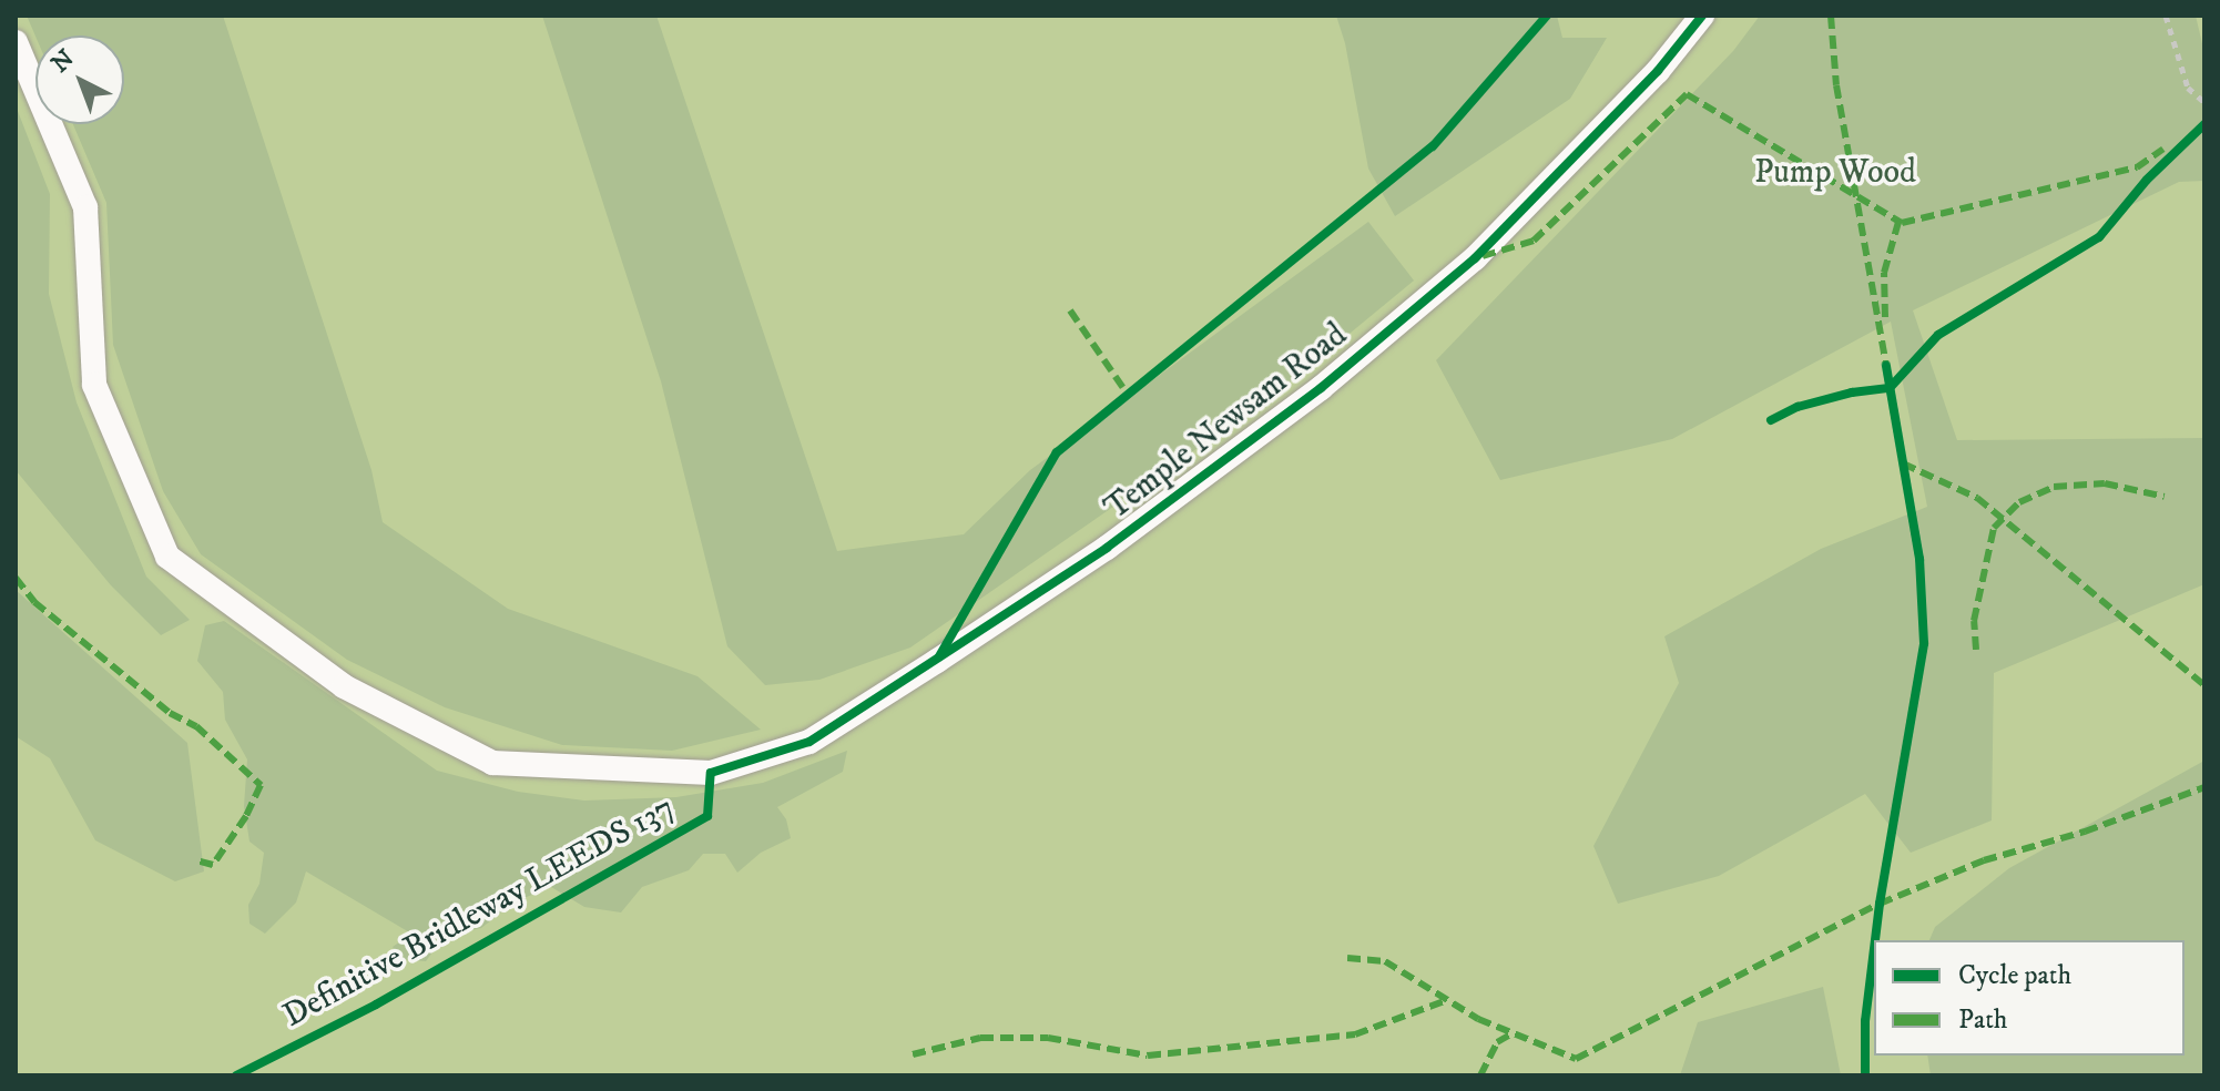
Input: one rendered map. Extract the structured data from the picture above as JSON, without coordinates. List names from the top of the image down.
{
  "streets": {
    "street": ["Temple Newsam Road"],
    "cycle path": ["Definitive Bridleway LEEDS 137"]
  },
  "parks": ["Pump Wood"],
  "legend": ["Cycle path", "Path"],
  "north": "top left"
}
